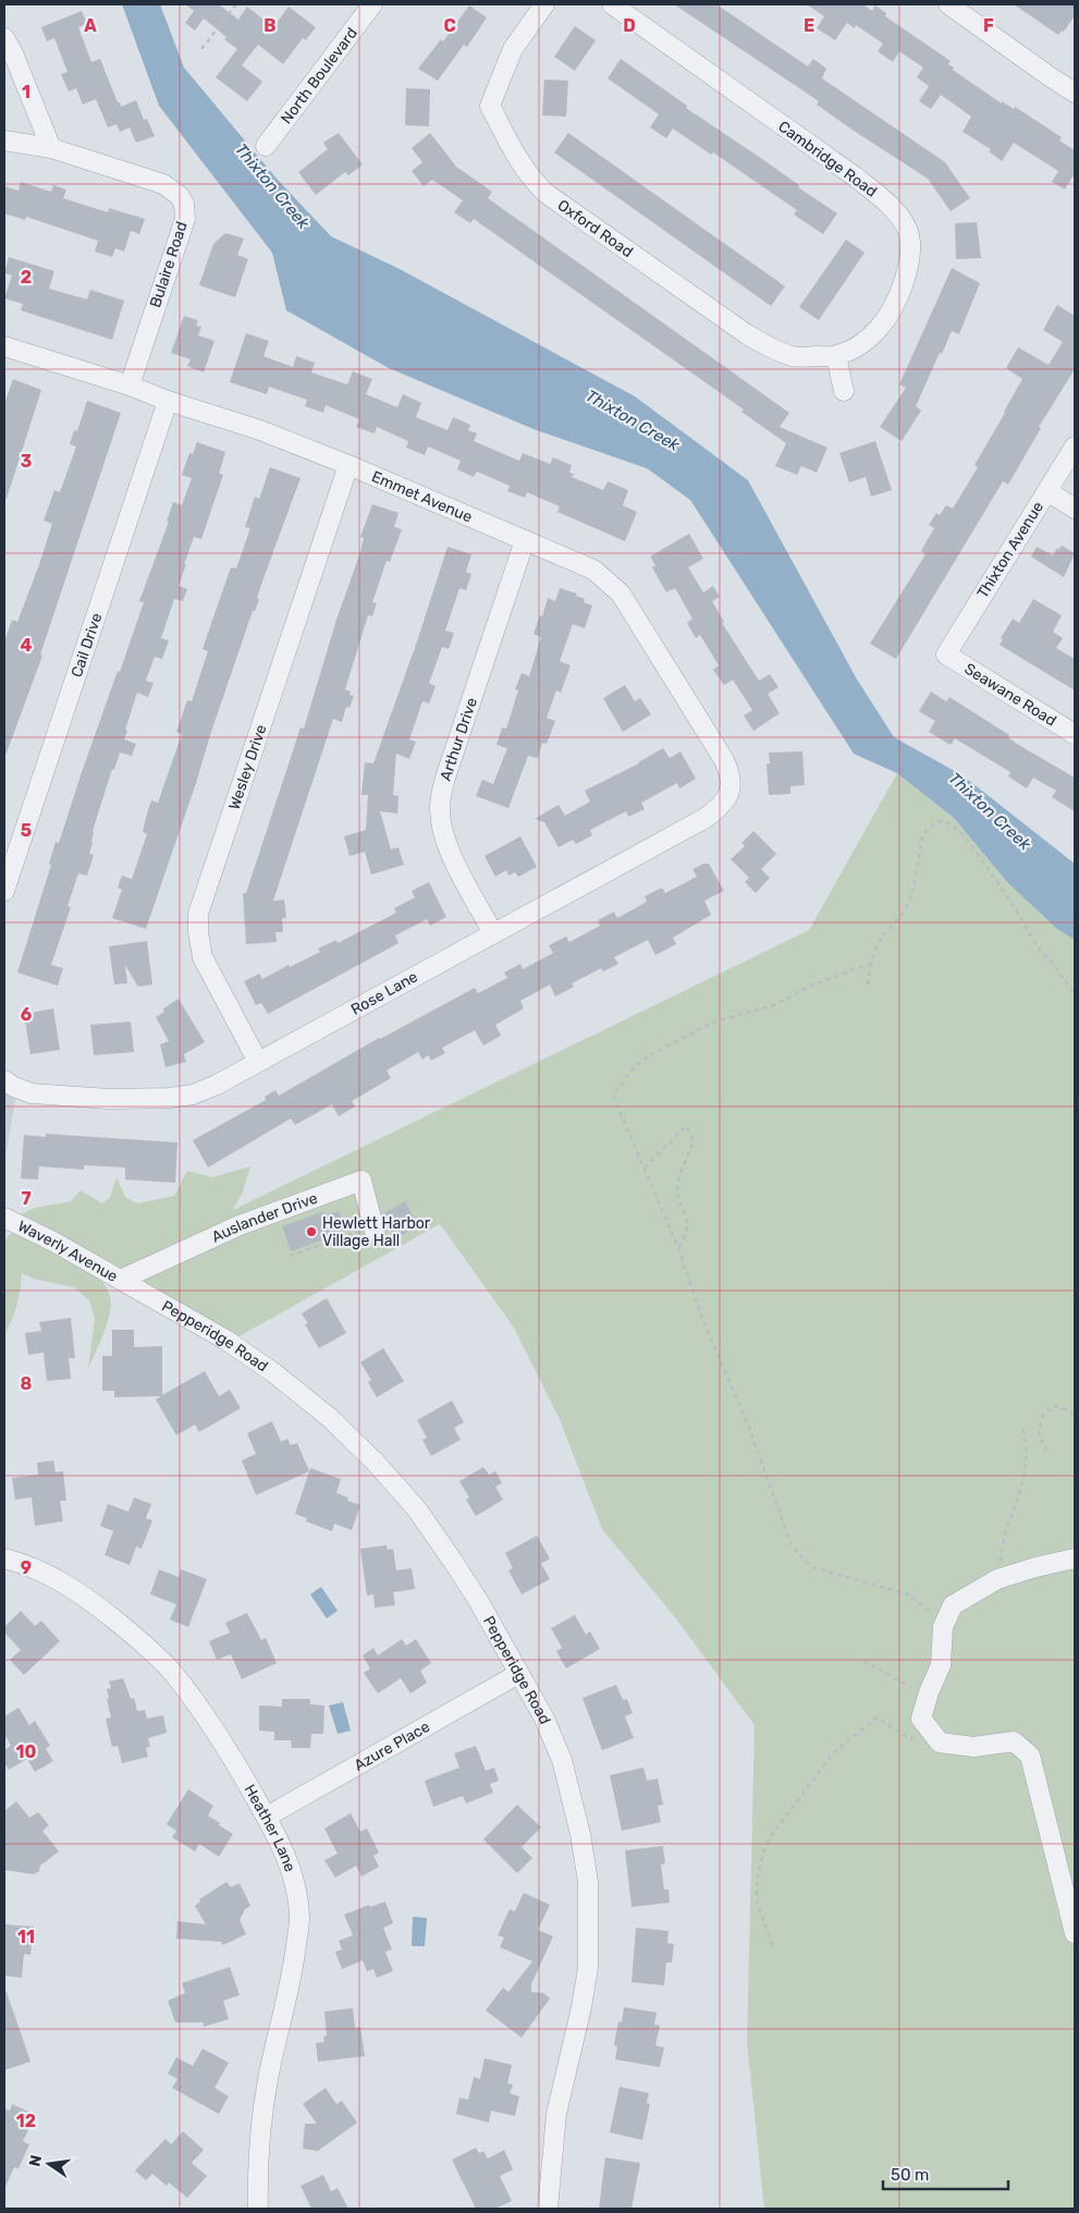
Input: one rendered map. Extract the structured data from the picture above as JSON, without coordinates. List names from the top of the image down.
{
  "streets": {
    "street": [
      "North Boulevard",
      "Cambridge Road",
      "Oxford Road",
      "Bulaire Road",
      "Emmet Avenue",
      "Thixton Avenue",
      "Cail Drive",
      "Seawane Road",
      "Arthur Drive",
      "Wesley Drive",
      "Rose Lane",
      "Auslander Drive",
      "Waverly Avenue",
      "Pepperidge Road",
      "Azure Place",
      "Heather Lane"
    ]
  },
  "crossings": [
    ["Cambridge Road", "Oxford Road"],
    ["Bulaire Road", "Emmet Avenue"],
    ["Emmet Avenue", "Cail Drive"],
    ["Emmet Avenue", "Arthur Drive"],
    ["Emmet Avenue", "Wesley Drive"],
    ["Emmet Avenue", "Rose Lane"],
    ["Thixton Avenue", "Seawane Road"],
    ["Arthur Drive", "Rose Lane"],
    ["Wesley Drive", "Rose Lane"],
    ["Auslander Drive", "Waverly Avenue"],
    ["Auslander Drive", "Pepperidge Road"],
    ["Waverly Avenue", "Pepperidge Road"],
    ["Pepperidge Road", "Azure Place"],
    ["Azure Place", "Heather Lane"]
  ],
  "water": ["Thixton Creek"],
  "places": ["Hewlett Harbor Village Hall"],
  "scale_bar": "50 m",
  "north": "left",
  "grid": {
    "columns": [
      "A",
      "B",
      "C",
      "D",
      "E",
      "F"
    ],
    "rows": [
      "1",
      "2",
      "3",
      "4",
      "5",
      "6",
      "7",
      "8",
      "9",
      "10",
      "11",
      "12"
    ]
  }
}
